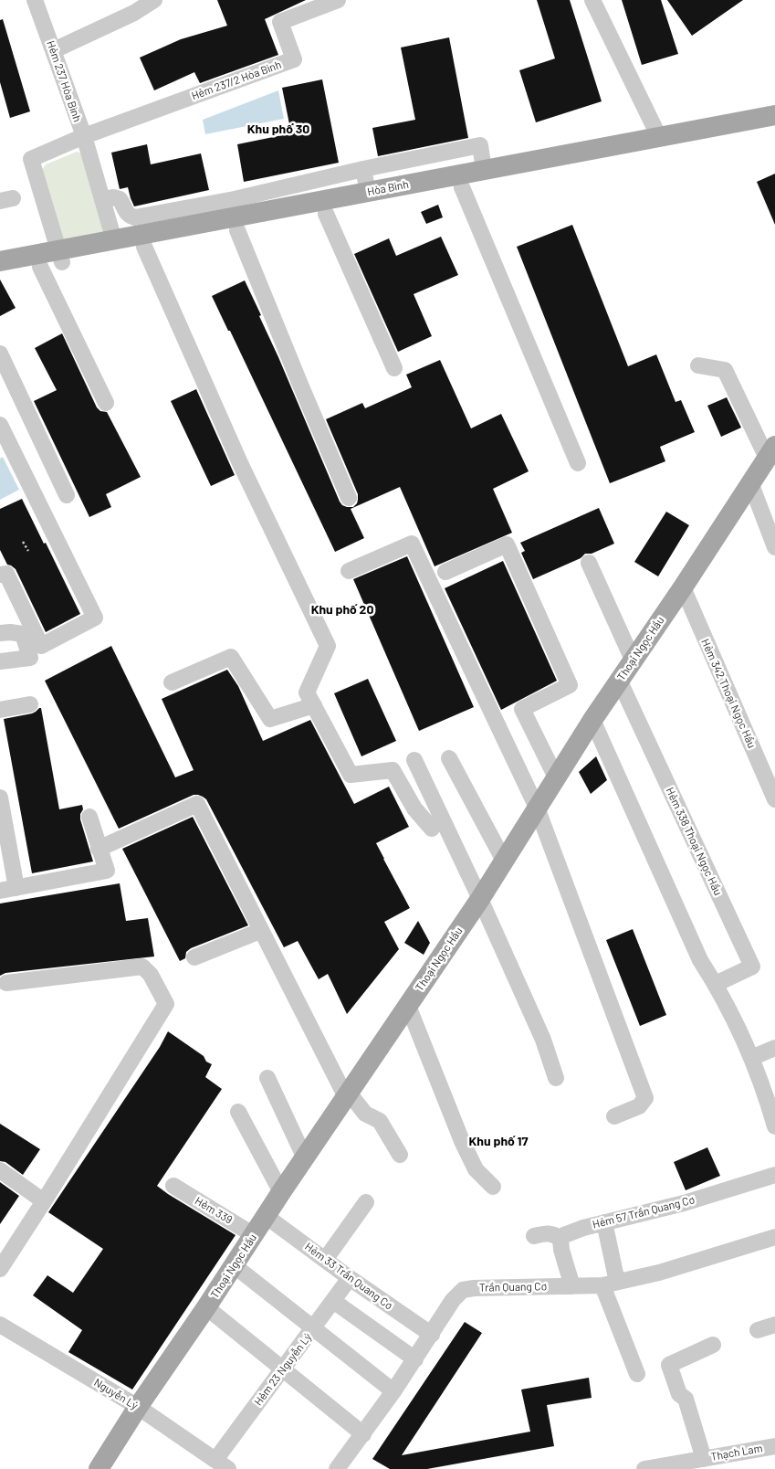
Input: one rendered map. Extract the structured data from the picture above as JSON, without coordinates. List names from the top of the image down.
{
  "streets": {
    "main road": ["Hòa Bình", "Thoại Ngọc Hầu"],
    "street": [
      "Hẻm 237/2 Hòa Bình",
      "Hẻm 237 Hòa Bình",
      "Hẻm 342 Thoại Ngọc Hầu",
      "Hẻm 338 Thoại Ngọc Hầu",
      "Hẻm 339",
      "Hẻm 57 Trần Quang Cơ",
      "Hẻm 33 Trần Quang Cơ",
      "Trần Quang Cơ",
      "Hẻm 23 Nguyễn Lý",
      "Nguyễn Lý",
      "Thạch Lam"
    ]
  },
  "crossings": [
    ["Hẻm 237/2 Hòa Bình", "Hẻm 237 Hòa Bình"],
    ["Hẻm 237 Hòa Bình", "Hòa Bình"],
    ["Thoại Ngọc Hầu", "Hẻm 342 Thoại Ngọc Hầu"],
    ["Thoại Ngọc Hầu", "Hẻm 338 Thoại Ngọc Hầu"],
    ["Thoại Ngọc Hầu", "Hẻm 339"],
    ["Thoại Ngọc Hầu", "Hẻm 33 Trần Quang Cơ"],
    ["Thoại Ngọc Hầu", "Nguyễn Lý"],
    ["Hẻm 33 Trần Quang Cơ", "Trần Quang Cơ"],
    ["Hẻm 33 Trần Quang Cơ", "Hẻm 23 Nguyễn Lý"],
    ["Hẻm 23 Nguyễn Lý", "Nguyễn Lý"]
  ],
  "districts": ["Khu phố 30", "Khu phố 20", "Khu phố 17"]
}
